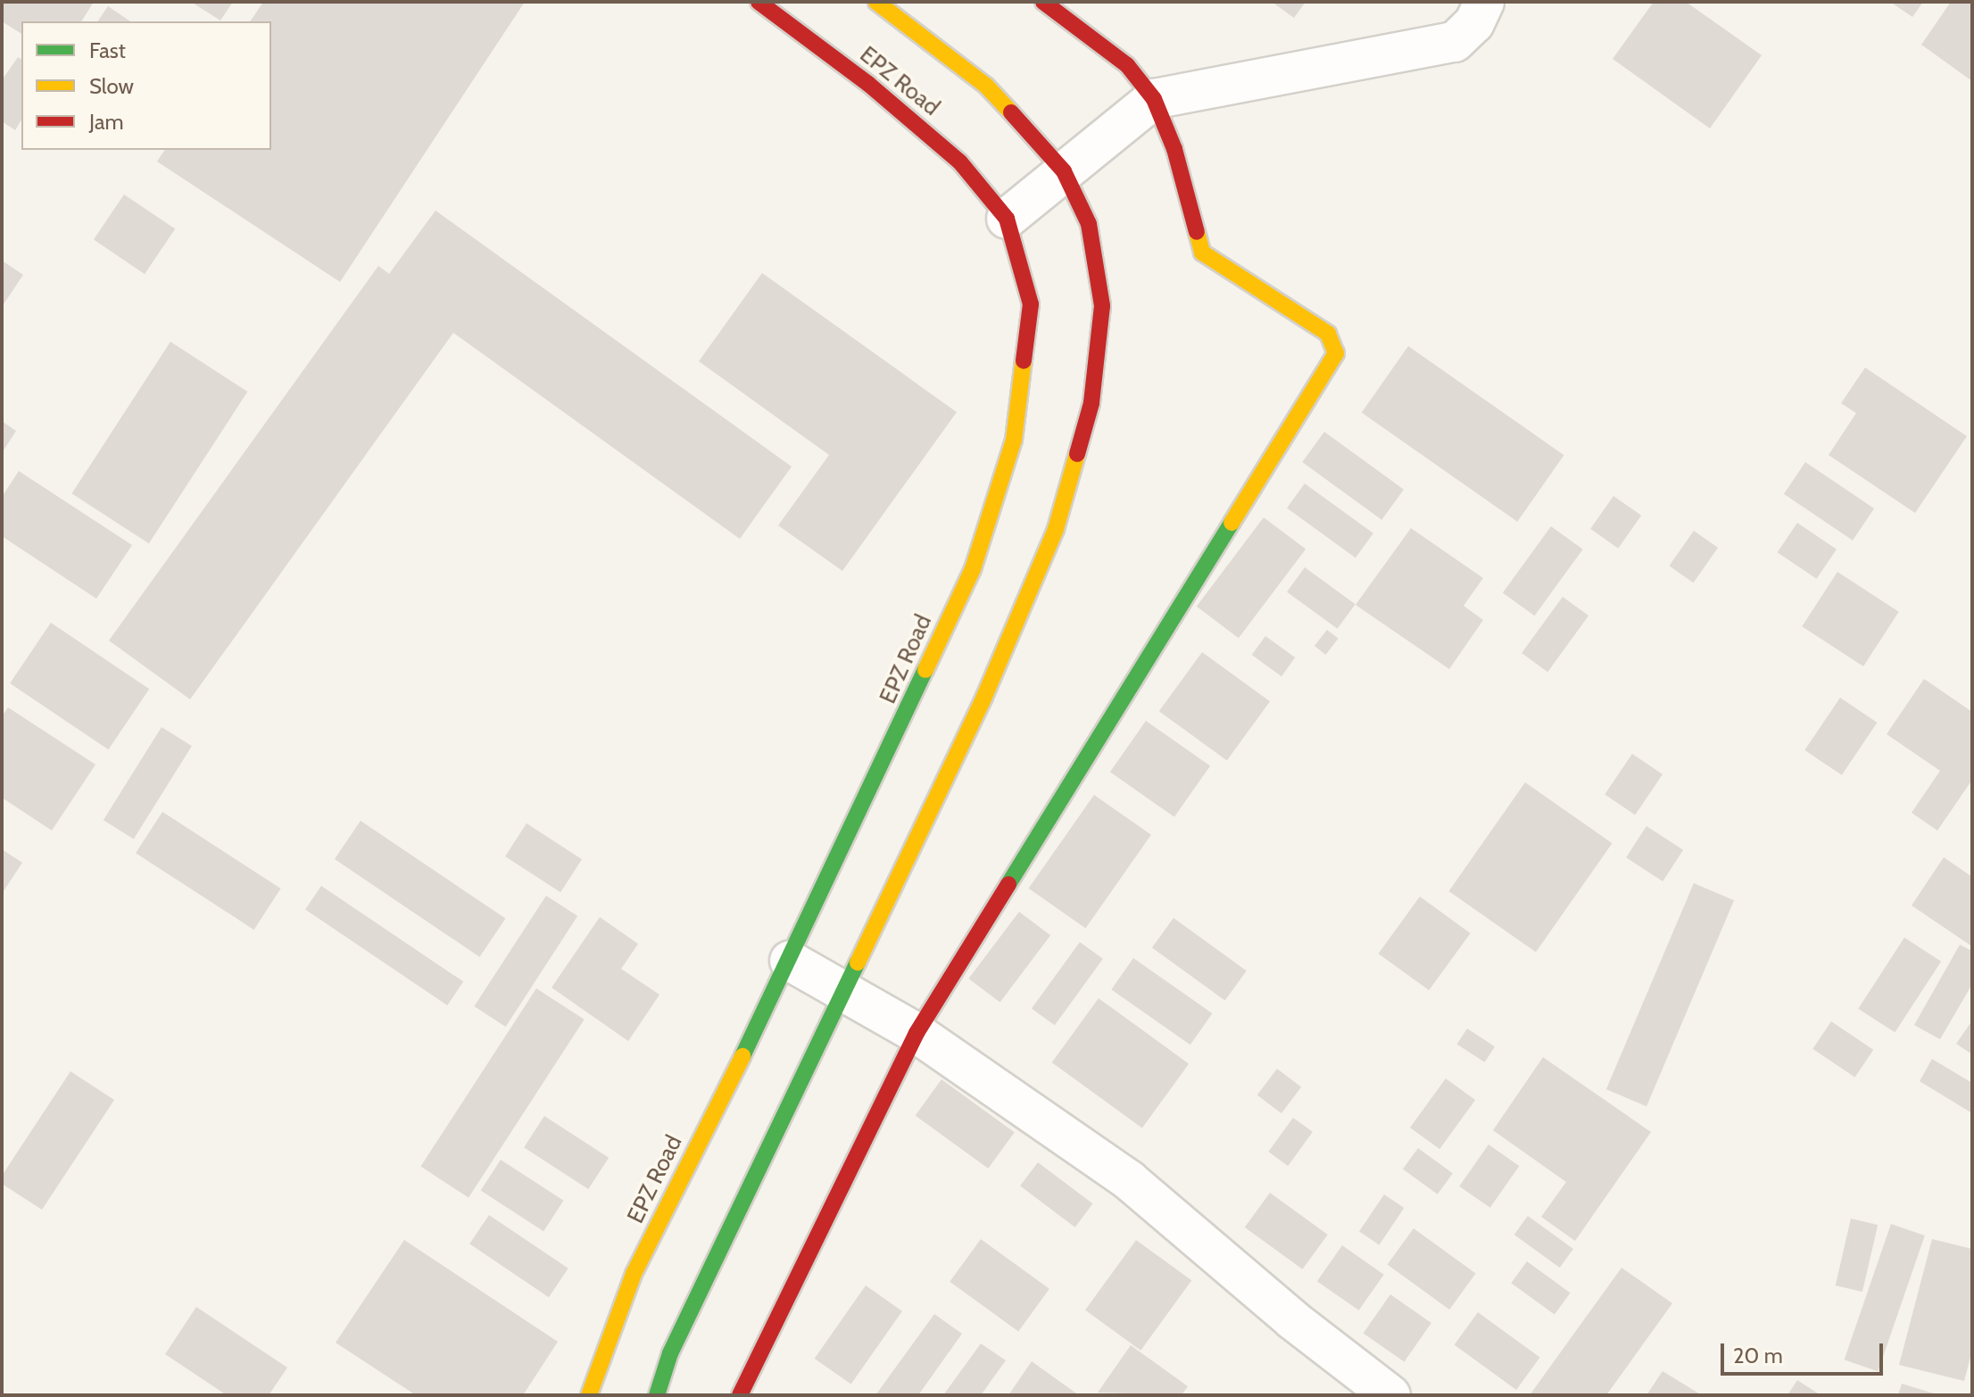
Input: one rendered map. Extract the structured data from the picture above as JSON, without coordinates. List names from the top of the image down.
{
  "streets": {
    "main road": ["EPZ Road"]
  },
  "legend": ["Fast", "Slow", "Jam"],
  "scale_bar": "20 m"
}
